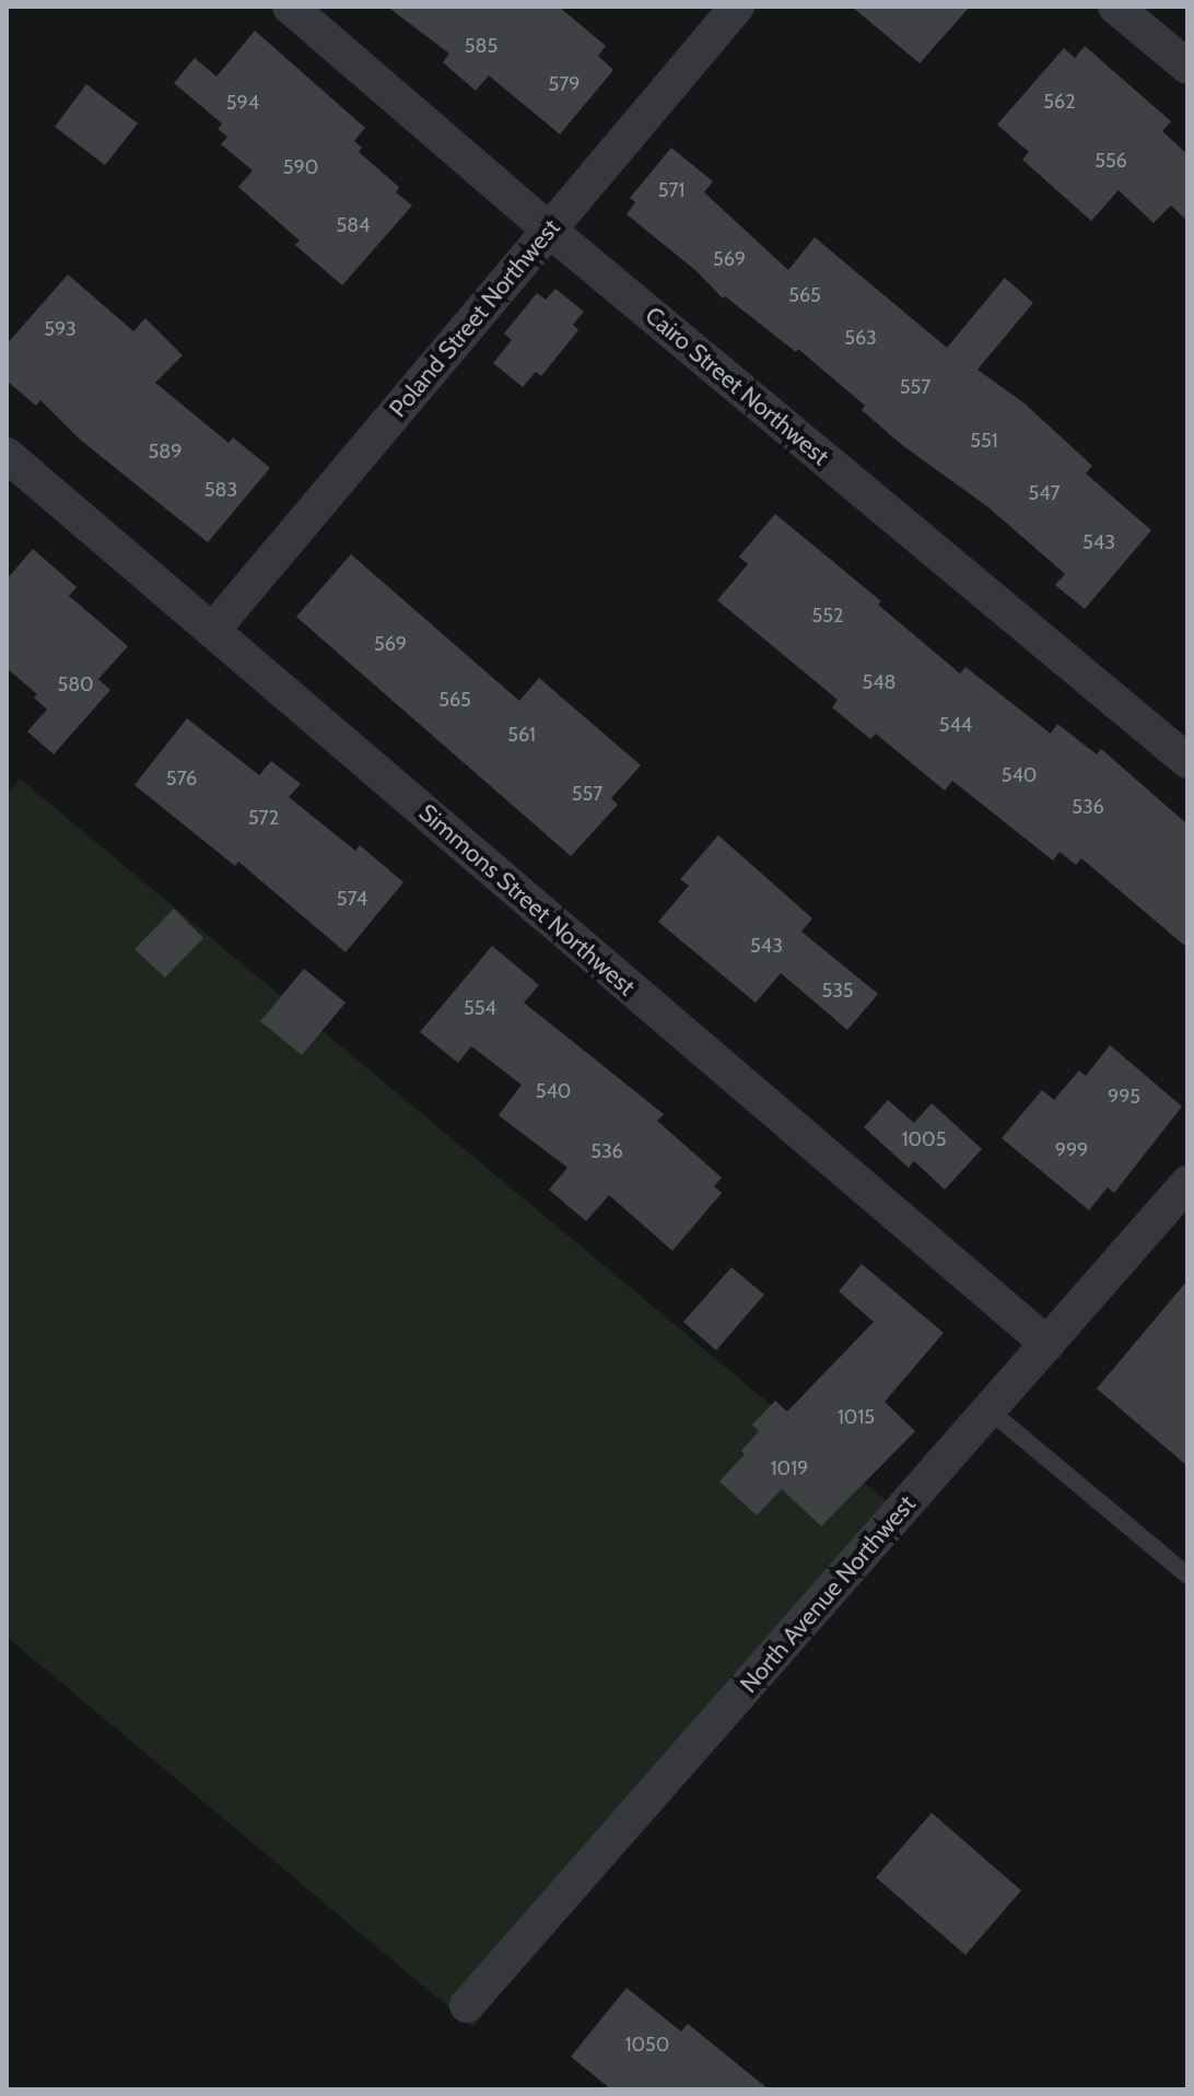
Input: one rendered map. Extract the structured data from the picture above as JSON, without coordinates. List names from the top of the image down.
{
  "streets": {
    "street": [
      "Poland Street Northwest",
      "Cairo Street Northwest",
      "Simmons Street Northwest",
      "North Avenue Northwest"
    ]
  },
  "crossings": [
    ["Poland Street Northwest", "Cairo Street Northwest"],
    ["Poland Street Northwest", "Simmons Street Northwest"],
    ["Simmons Street Northwest", "North Avenue Northwest"]
  ],
  "house_numbers": [
    "585",
    "579",
    "562",
    "594",
    "556",
    "590",
    "571",
    "584",
    "569",
    "565",
    "593",
    "563",
    "557",
    "551",
    "589",
    "583",
    "547",
    "543",
    "552",
    "569",
    "548",
    "580",
    "565",
    "544",
    "561",
    "540",
    "576",
    "557",
    "536",
    "572",
    "574",
    "543",
    "535",
    "554",
    "540",
    "995",
    "1005",
    "999",
    "536",
    "1015",
    "1019",
    "1050"
  ]
}
